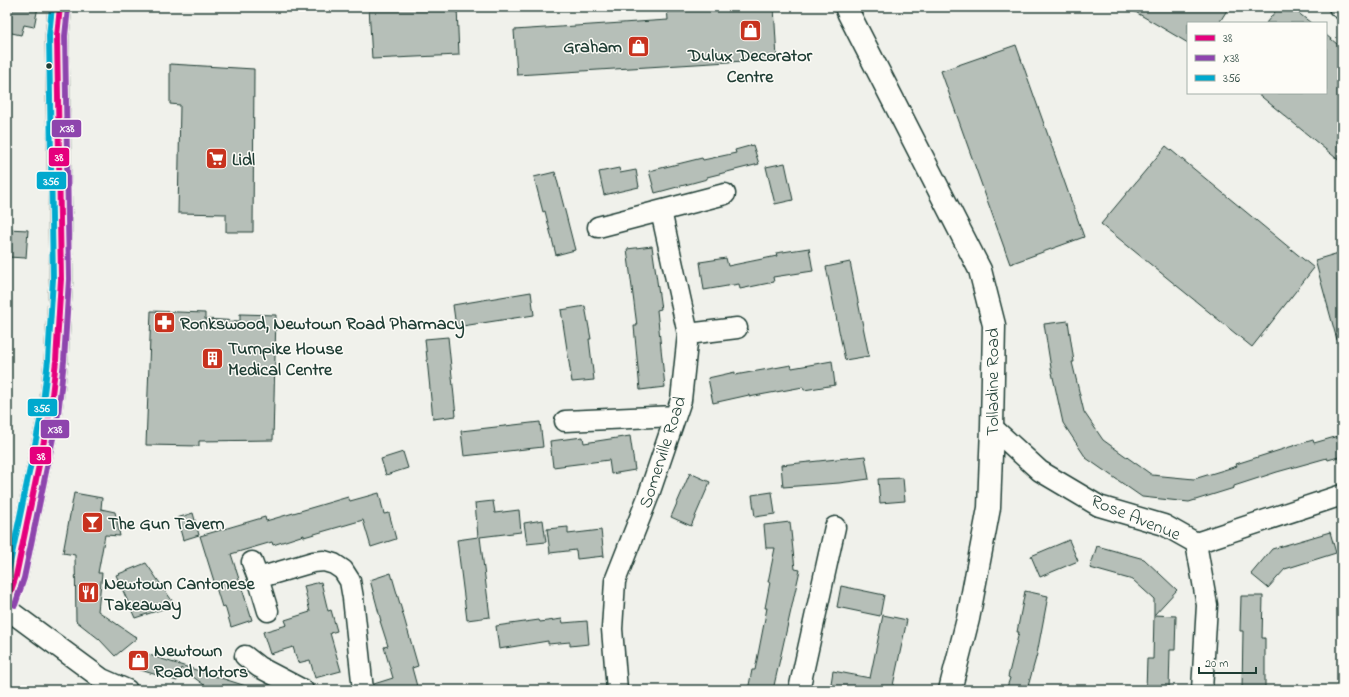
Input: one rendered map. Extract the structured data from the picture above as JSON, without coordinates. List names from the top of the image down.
{
  "streets": {
    "main road": ["Tolladine Road"],
    "street": ["Somerville Road", "Rose Avenue"]
  },
  "crossings": [
    ["Tolladine Road", "Rose Avenue"]
  ],
  "places": {
    "shop": ["Dulux Decorator Centre", "Graham", "Newtown Road Motors"],
    "supermarket": ["Lidl"],
    "pharmacy": ["Ronkswood, Newtown Road Pharmacy"],
    "building": ["Turnpike House Medical Centre"],
    "bar": ["The Gun Tavern"],
    "restaurant": ["Newtown Cantonese Takeaway"]
  },
  "lines": ["transit line 38", "transit line 356", "transit line X38"],
  "legend": ["38", "X38", "356"],
  "scale_bar": "20 m"
}
